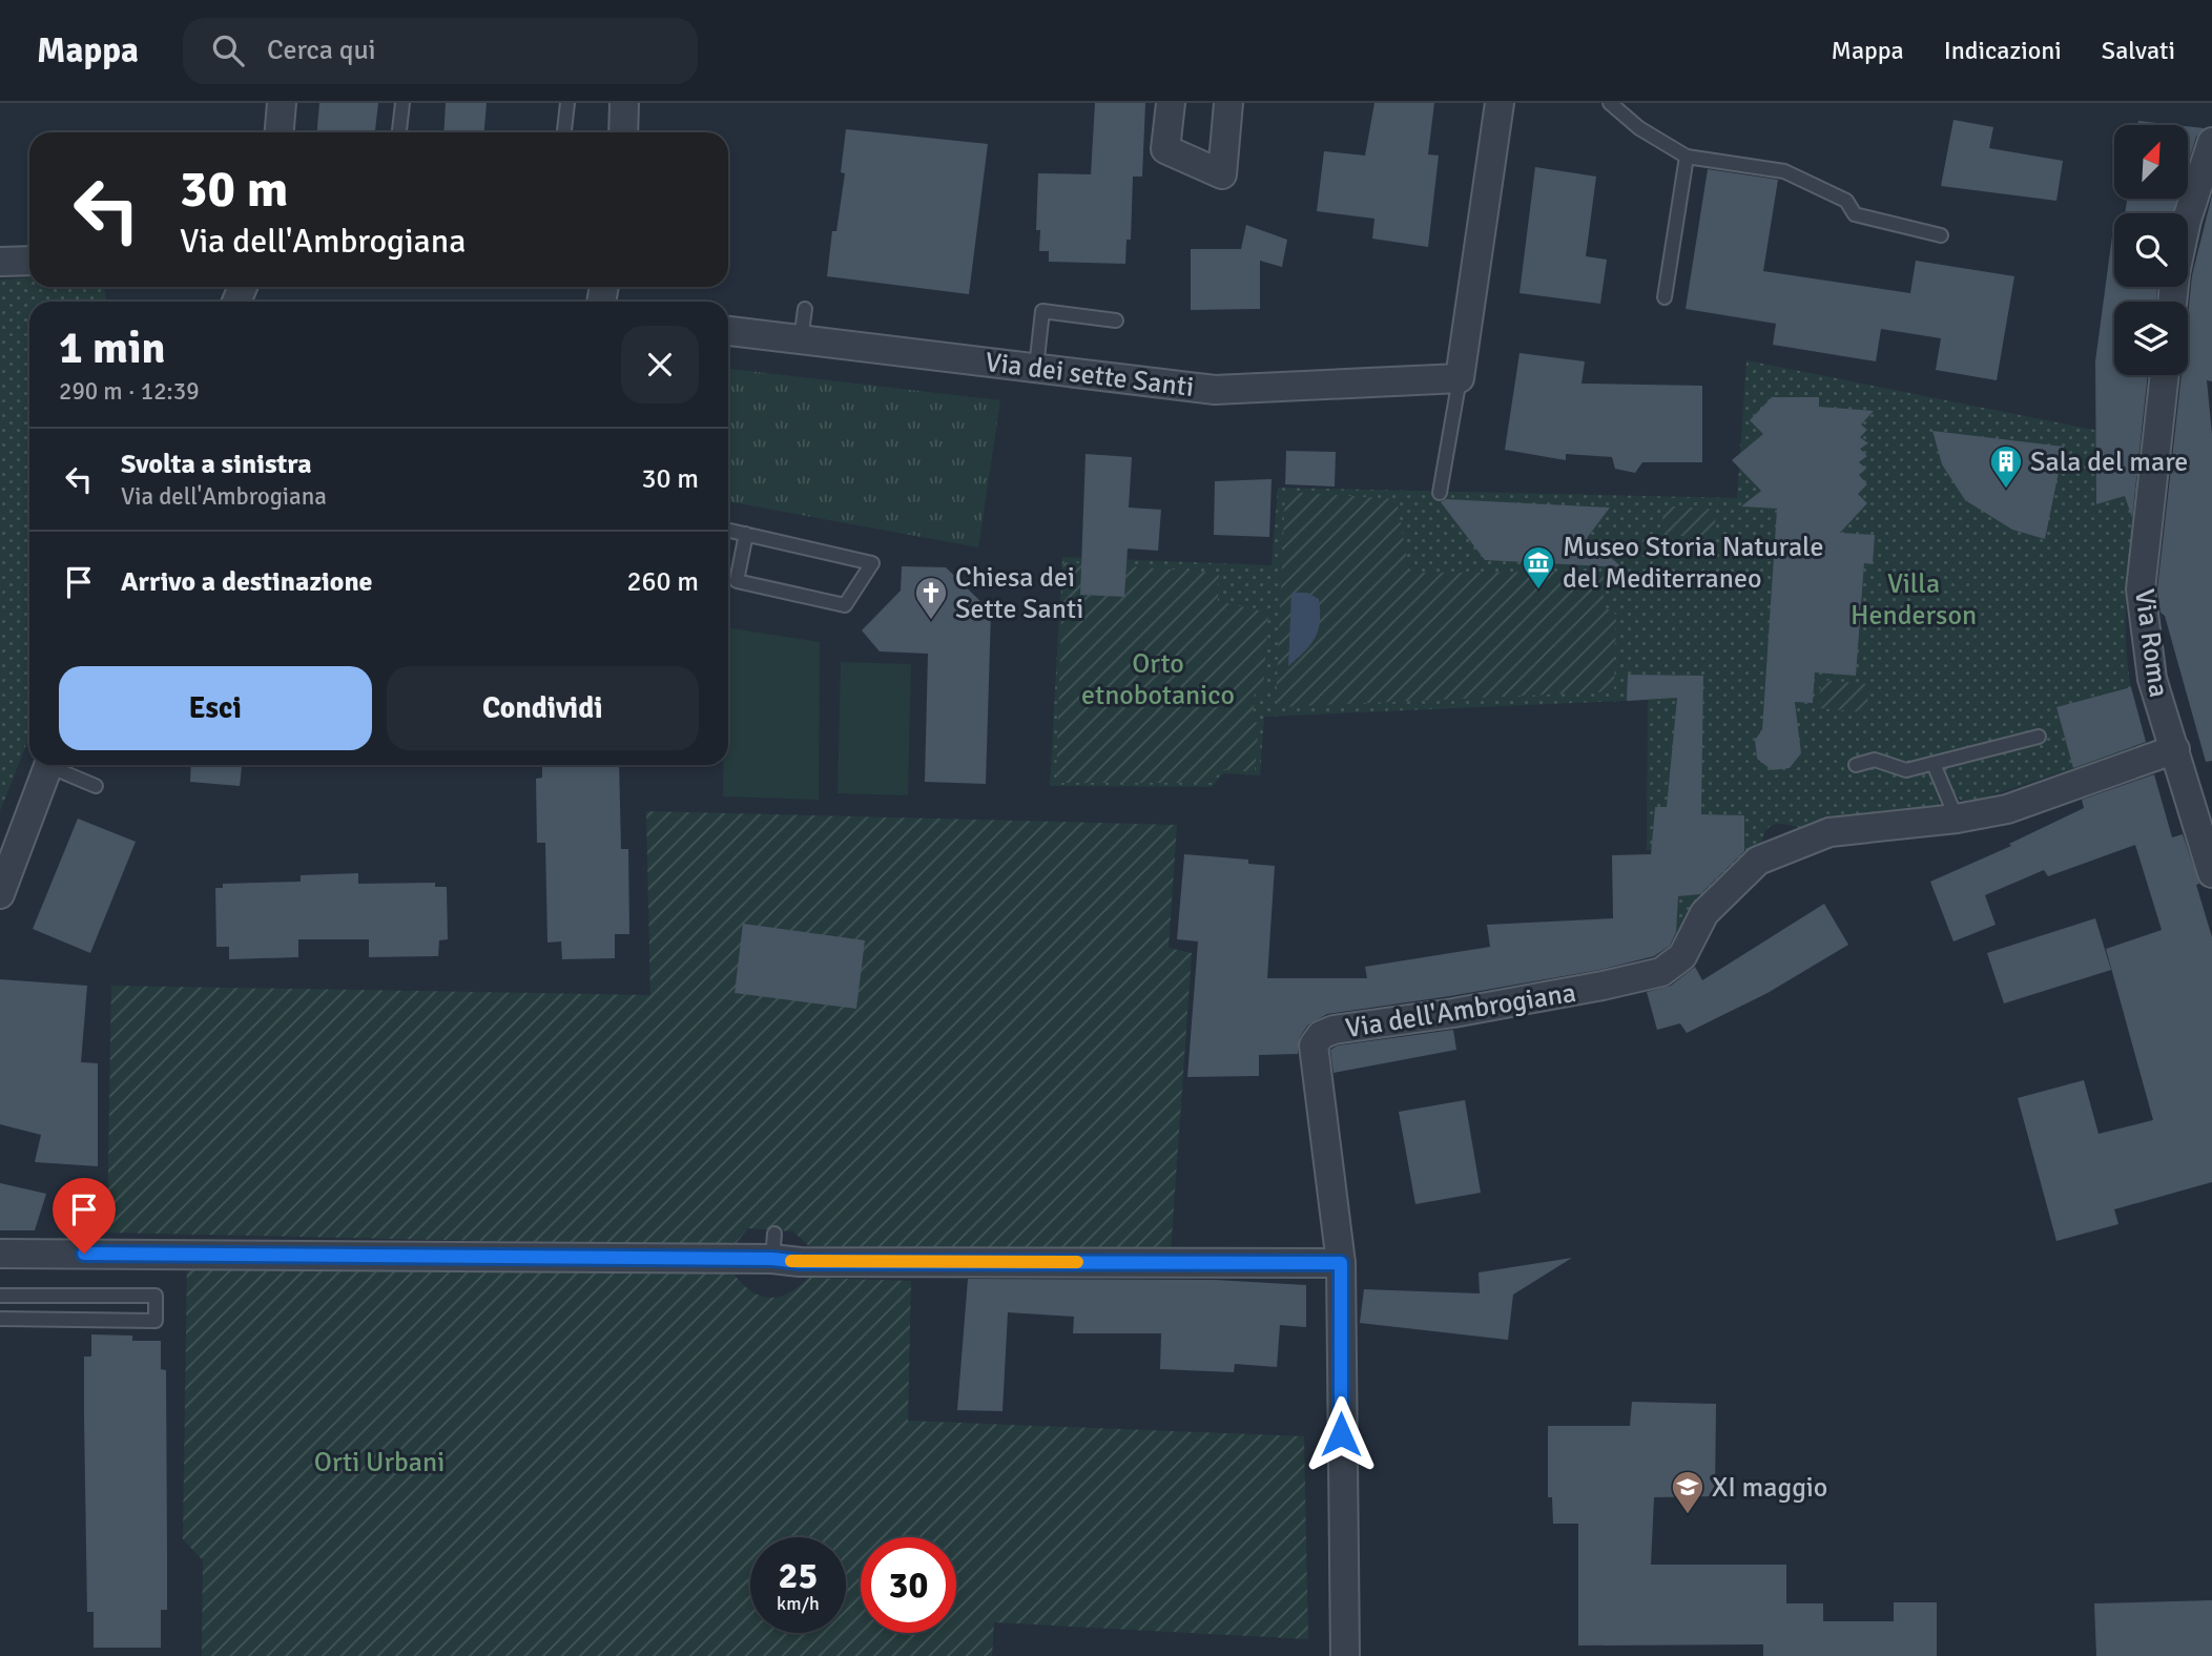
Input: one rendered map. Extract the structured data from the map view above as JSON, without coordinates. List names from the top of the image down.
{
  "streets": {
    "street": ["Via dei sette Santi", "Via Roma", "Via dell'Ambrogiana"]
  },
  "crossings": [
    ["Via Roma", "Via dell'Ambrogiana"]
  ],
  "parks": ["Villa Henderson", "Orto etnobotanico", "Orti Urbani"],
  "places": {
    "building": ["Sala del mare"],
    "museum": ["Museo Storia Naturale del Mediterraneo"],
    "church": ["Chiesa dei Sette Santi"],
    "school or university": ["XI maggio"]
  },
  "north": "top right",
  "page": {
    "header": "Mappa",
    "search": "Cerca qui",
    "nav": ["Mappa", "Indicazioni", "Salvati"],
    "turn": ["30 m", "Via dell'Ambrogiana"],
    "heading": ["1 min", "290 m · 12:39"],
    "list": [
      {
        "name": "Svolta a sinistra",
        "note": "Via dell'Ambrogiana",
        "value": "30 m"
      },
      {
        "name": "Arrivo a destinazione",
        "value": "260 m"
      }
    ],
    "buttons": ["Esci", "Condividi"],
    "speed": "25 km/h",
    "limit": "30"
  }
}
